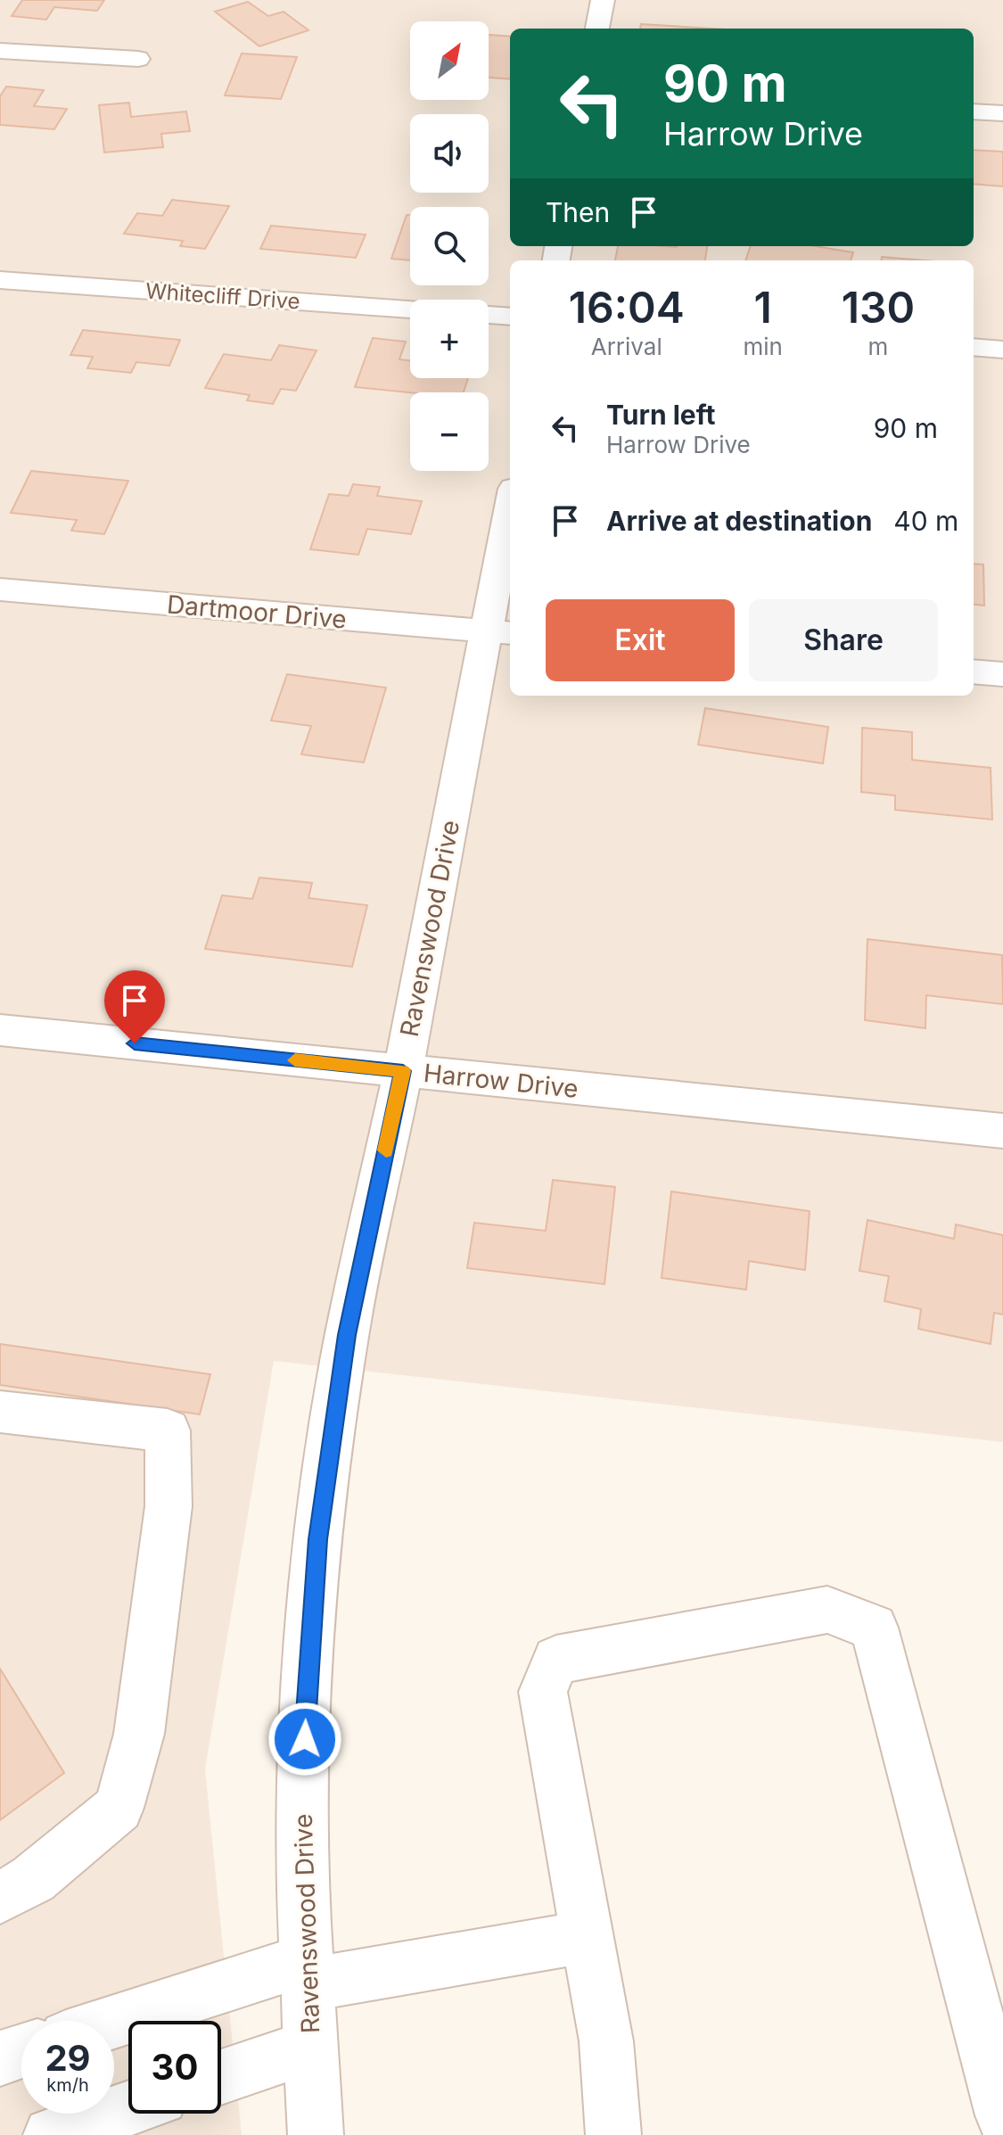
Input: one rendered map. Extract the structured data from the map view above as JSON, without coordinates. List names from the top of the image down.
{
  "streets": {
    "street": [
      "Whitecliff Drive",
      "Dartmoor Drive",
      "Ravenswood Drive",
      "Harrow Drive"
    ]
  },
  "crossings": [
    ["Dartmoor Drive", "Ravenswood Drive"],
    ["Ravenswood Drive", "Harrow Drive"]
  ],
  "north": "top right",
  "page": {
    "map_buttons": ["+", "−"],
    "turn": ["90 m", "Harrow Drive"],
    "then": "Then",
    "eta": [
      "16:04",
      "Arrival",
      "1",
      "min",
      "130",
      "m"
    ],
    "list": [
      {
        "name": "Turn left",
        "note": "Harrow Drive",
        "value": "90 m"
      },
      {
        "name": "Arrive at destination",
        "value": "40 m"
      }
    ],
    "buttons": ["Exit", "Share"],
    "speed": "29 km/h",
    "limit": "30"
  }
}
